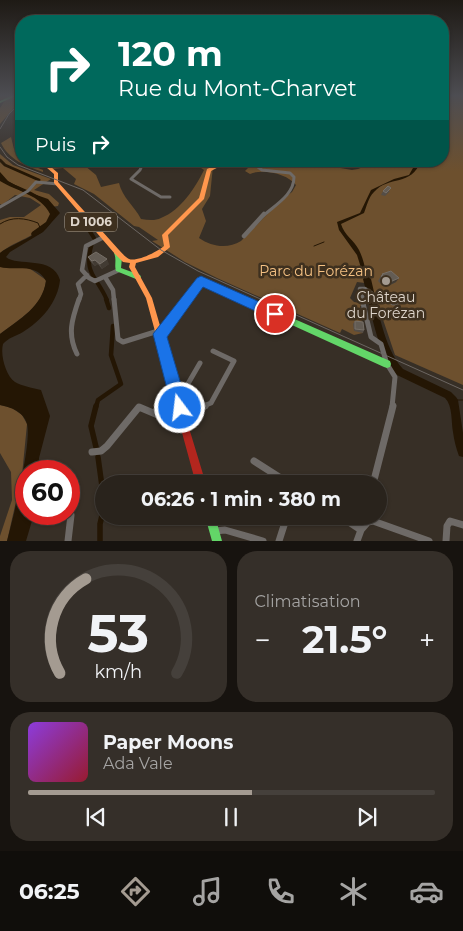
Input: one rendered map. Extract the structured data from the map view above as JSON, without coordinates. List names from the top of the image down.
{
  "streets": {
    "main road": ["D 1006"]
  },
  "parks": ["Parc du Forézan"],
  "places": ["Château du Forézan"],
  "page": {
    "turn": ["120 m", "Rue du Mont-Charvet"],
    "then": "Puis",
    "limit": "60",
    "trip": "06:26 · 1 min · 380 m",
    "tile": "Climatisation",
    "heat": ["−", "21.5°", "+"],
    "song": ["Paper Moons", "Ada Vale"],
    "tabs": "06:25",
    "gauge": ["53", "km/h"]
  }
}
